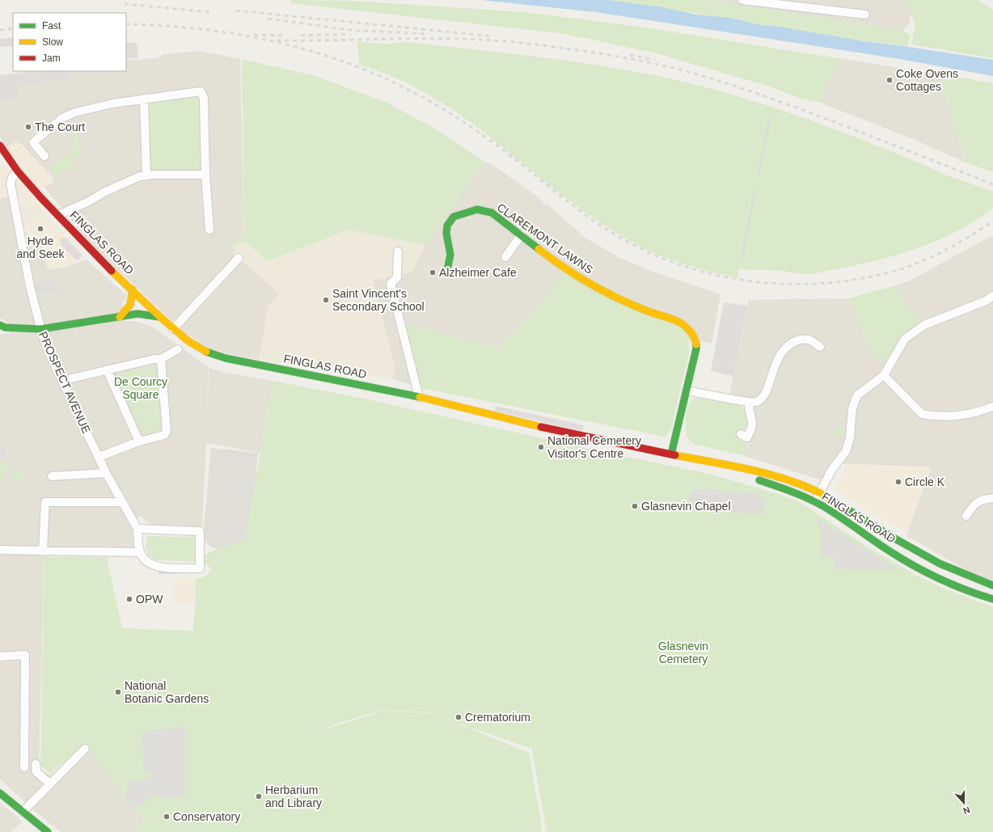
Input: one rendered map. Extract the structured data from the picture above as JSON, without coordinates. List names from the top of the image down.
{
  "streets": {
    "main road": ["CLAREMONT LAWNS", "FINGLAS ROAD"],
    "street": ["PROSPECT AVENUE"]
  },
  "crossings": [
    ["CLAREMONT LAWNS", "FINGLAS ROAD"],
    ["FINGLAS ROAD", "PROSPECT AVENUE"]
  ],
  "parks": ["De Courcy Square", "Glasnevin Cemetery"],
  "places": [
    "Coke Ovens Cottages",
    "The Court",
    "Hyde and Seek",
    "Alzheimer Cafe",
    "Saint Vincent's Secondary School",
    "National Cemetery Visitor's Centre",
    "Circle K",
    "Glasnevin Chapel",
    "OPW",
    "National Botanic Gardens",
    "Crematorium",
    "Herbarium and Library",
    "Conservatory"
  ],
  "legend": ["Fast", "Slow", "Jam"],
  "north": "bottom"
}
